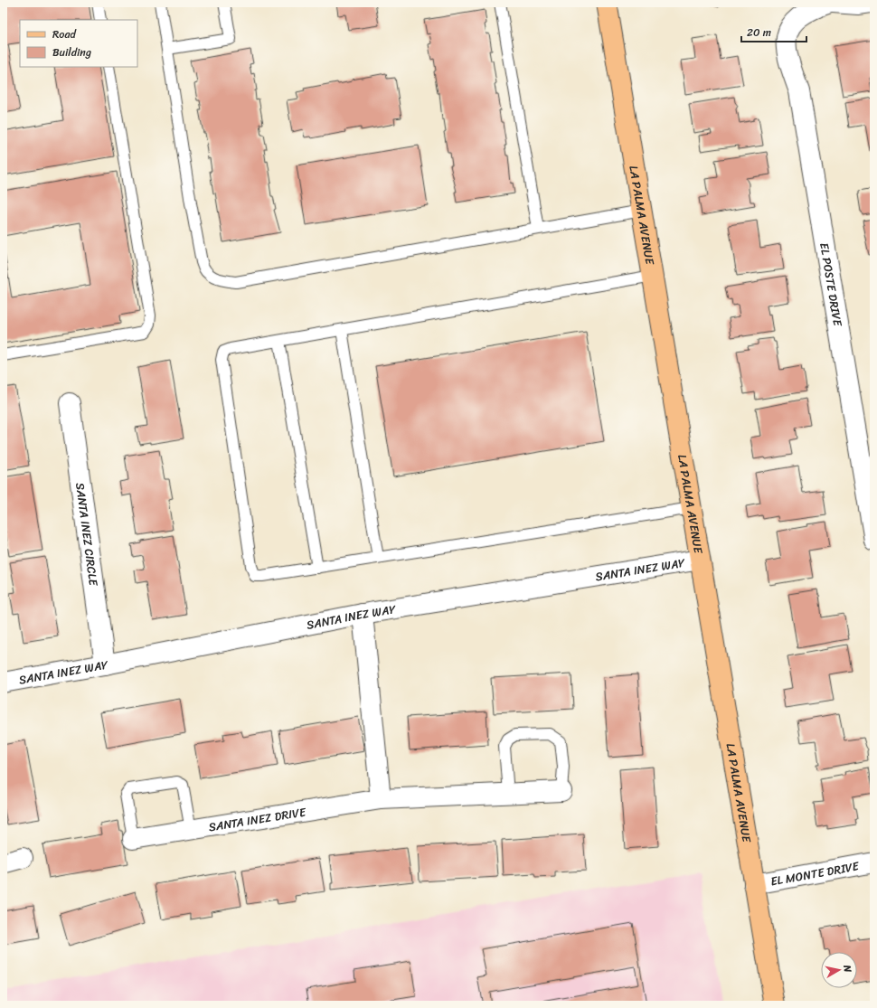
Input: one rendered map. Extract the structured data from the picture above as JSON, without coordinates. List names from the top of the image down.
{
  "streets": {
    "main road": ["LA PALMA AVENUE"],
    "street": [
      "EL POSTE DRIVE",
      "SANTA INEZ CIRCLE",
      "SANTA INEZ WAY",
      "SANTA INEZ DRIVE",
      "EL MONTE DRIVE"
    ]
  },
  "crossings": [
    ["LA PALMA AVENUE", "SANTA INEZ WAY"],
    ["LA PALMA AVENUE", "EL MONTE DRIVE"],
    ["SANTA INEZ CIRCLE", "SANTA INEZ WAY"]
  ],
  "legend": ["Road", "Building"],
  "scale_bar": "20 m",
  "north": "right"
}
